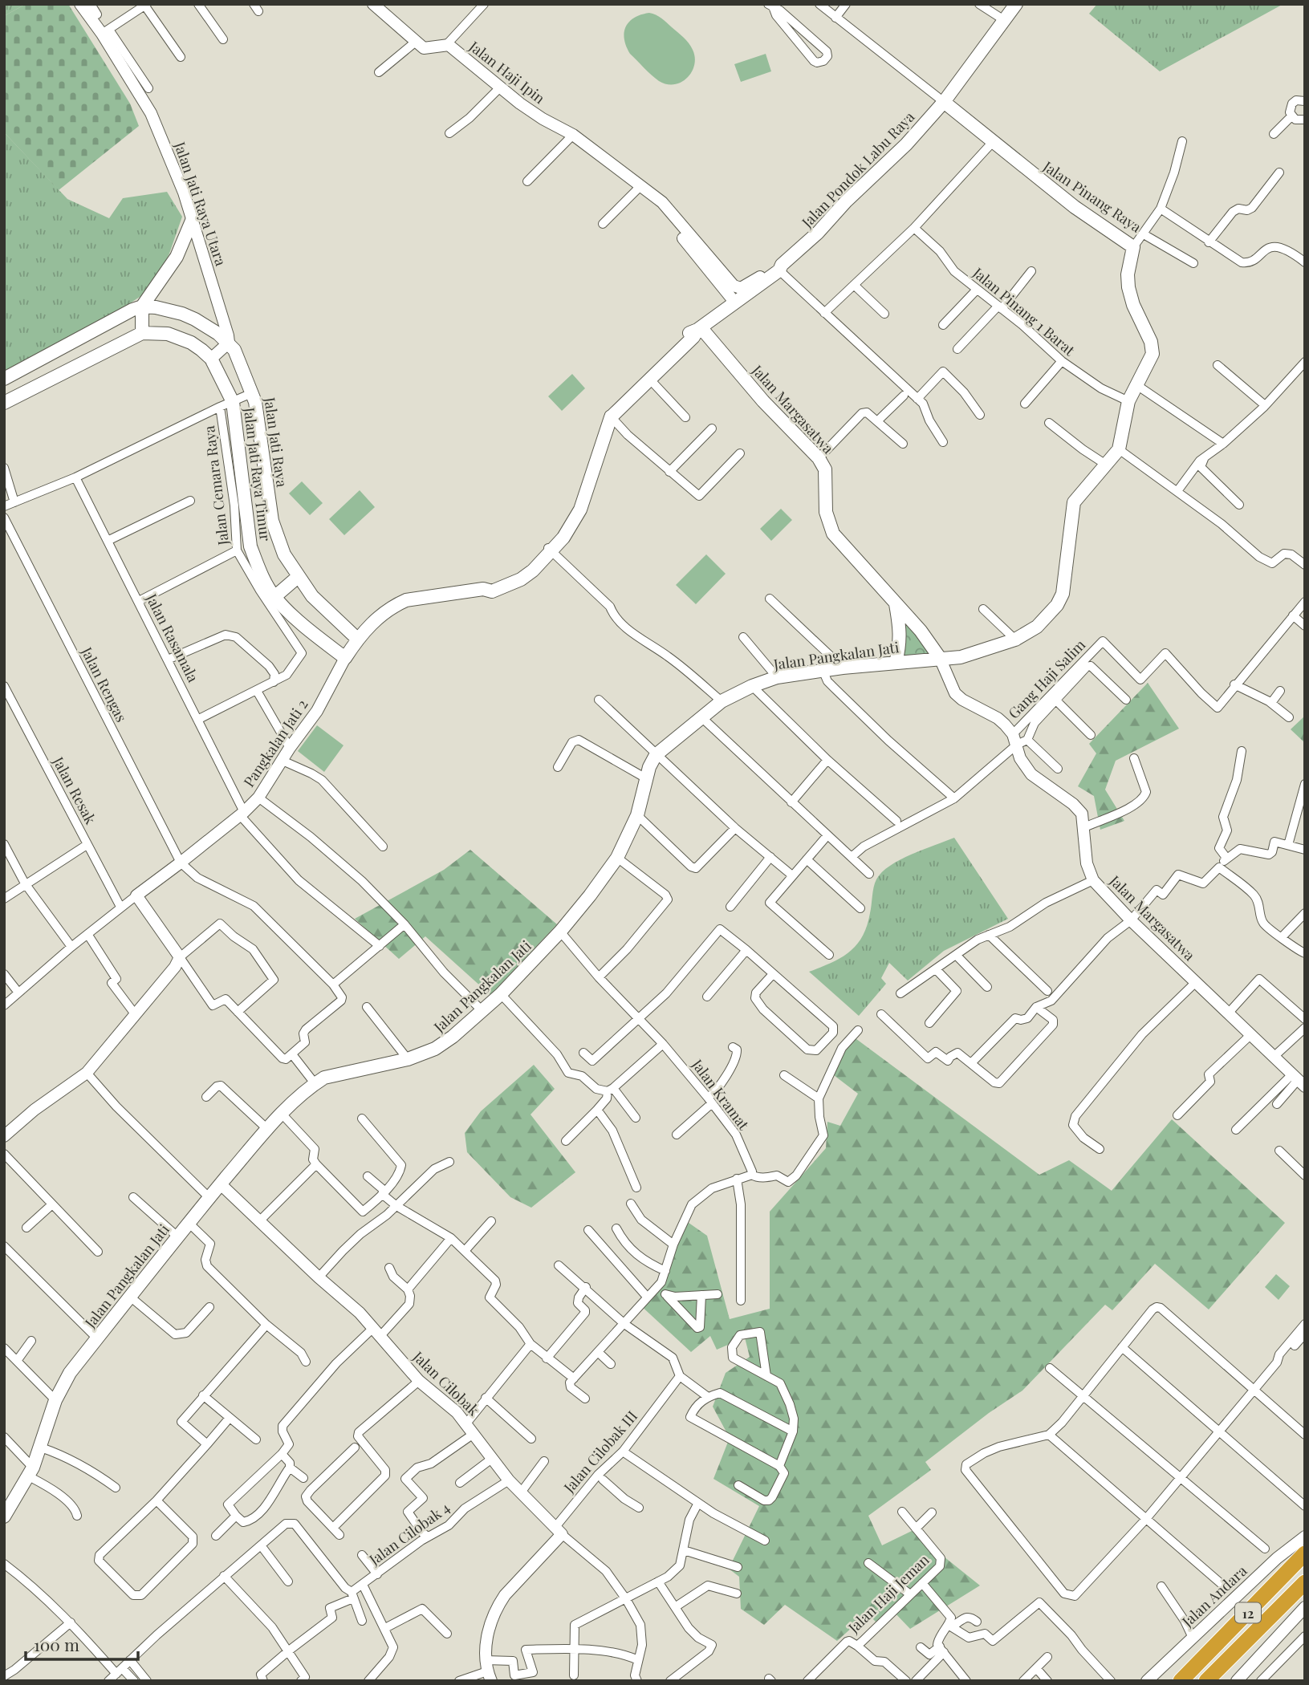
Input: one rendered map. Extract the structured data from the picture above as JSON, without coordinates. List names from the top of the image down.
{
  "streets": {
    "highway": ["12"],
    "main road": [
      "Jalan Pondok Labu Raya",
      "Jalan Pinang Raya",
      "Jalan Margasatwa",
      "Jalan Jati Raya",
      "Jalan Jati Raya Timur",
      "Jalan Pangkalan Jati"
    ],
    "street": [
      "Jalan Haji Ipin",
      "Jalan Jati Raya Utara",
      "Jalan Pinang 1 Barat",
      "Jalan Cemara Raya",
      "Jalan Rasamala",
      "Gang Haji Salim",
      "Jalan Rengas",
      "Pangkalan Jati 2",
      "Jalan Resak",
      "Jalan Kramat",
      "Jalan Cilobak",
      "Jalan Cilobak III",
      "Jalan Cilobak 4",
      "Jalan Haji Jeman",
      "Jalan Andara"
    ]
  },
  "crossings": [
    ["Jalan Haji Ipin", "Jalan Pondok Labu Raya"],
    ["Jalan Pondok Labu Raya", "Jalan Pinang Raya"],
    ["Jalan Pondok Labu Raya", "Jalan Margasatwa"],
    ["Jalan Pondok Labu Raya", "Jalan Jati Raya"],
    ["Jalan Pondok Labu Raya", "Jalan Jati Raya Timur"],
    ["Jalan Pondok Labu Raya", "Pangkalan Jati 2"],
    ["Jalan Jati Raya Utara", "Jalan Jati Raya"],
    ["Jalan Margasatwa", "Jalan Pangkalan Jati"],
    ["Jalan Margasatwa", "Gang Haji Salim"],
    ["Jalan Jati Raya", "Jalan Cemara Raya"],
    ["Jalan Jati Raya Timur", "Jalan Cemara Raya"],
    ["Jalan Jati Raya Timur", "Pangkalan Jati 2"],
    ["Jalan Cemara Raya", "Jalan Rasamala"],
    ["Jalan Rasamala", "Pangkalan Jati 2"],
    ["Jalan Pangkalan Jati", "Jalan Kramat"],
    ["Jalan Pangkalan Jati", "Jalan Cilobak"],
    ["Jalan Rengas", "Pangkalan Jati 2"],
    ["Jalan Cilobak", "Jalan Cilobak III"],
    ["Jalan Cilobak", "Jalan Cilobak 4"]
  ],
  "scale_bar": "100 m"
}
